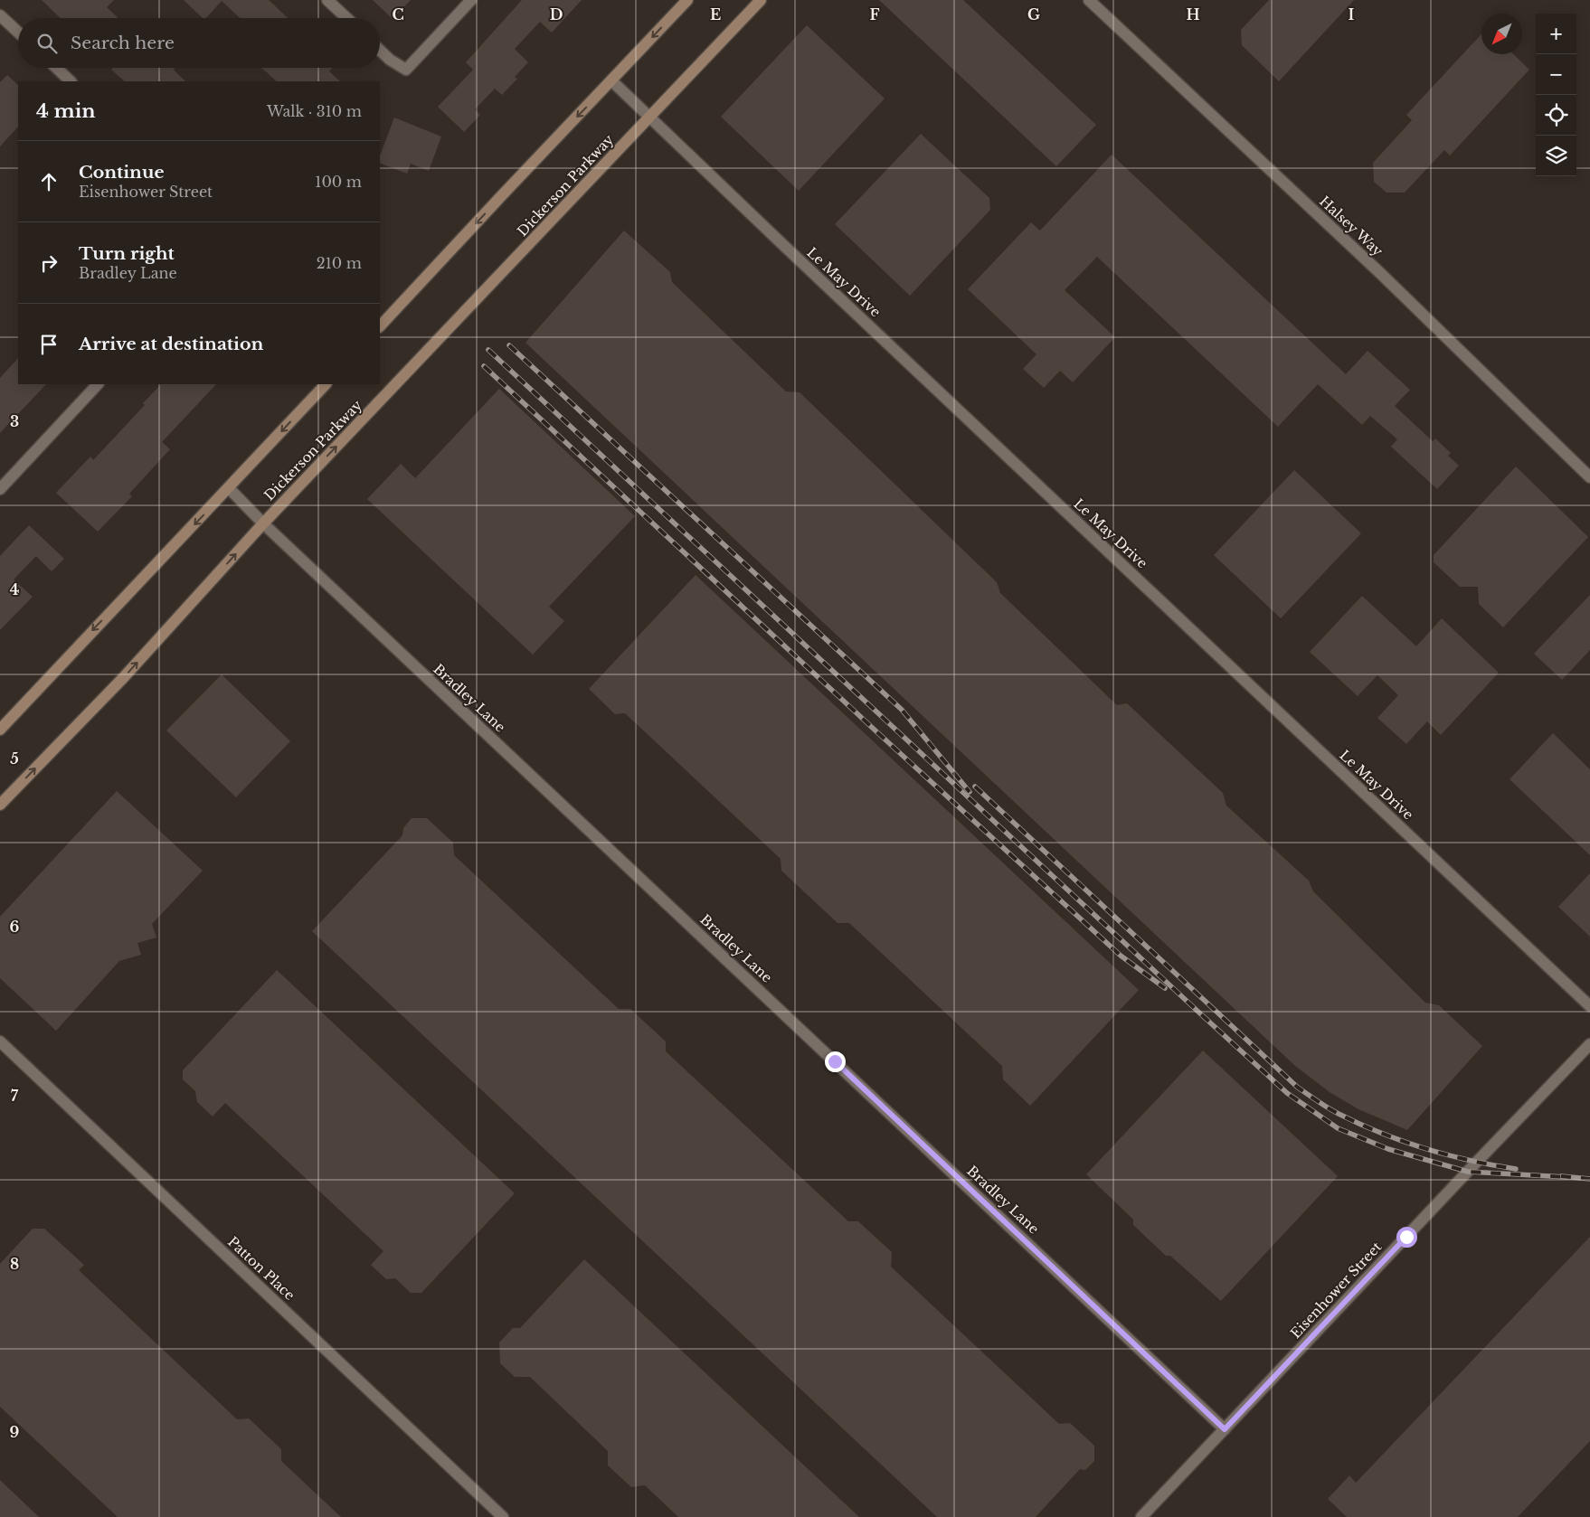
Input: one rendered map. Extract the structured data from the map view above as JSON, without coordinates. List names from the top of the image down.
{
  "streets": {
    "main road": ["Dickerson Parkway"],
    "street": [
      "Halsey Way",
      "Le May Drive",
      "Bradley Lane",
      "Patton Place",
      "Eisenhower Street"
    ]
  },
  "crossings": [
    ["Dickerson Parkway", "Le May Drive"],
    ["Dickerson Parkway", "Bradley Lane"],
    ["Bradley Lane", "Eisenhower Street"]
  ],
  "north": "bottom left",
  "page": {
    "map_buttons": ["+", "−"],
    "search": "Search here",
    "heading": ["4 min", "Walk · 310 m"],
    "list": [
      ["Continue", "Eisenhower Street", "100 m"],
      ["Turn right", "Bradley Lane", "210 m"],
      "Arrive at destination"
    ]
  },
  "grid": {
    "columns": [
      "C",
      "D",
      "E",
      "F",
      "G",
      "H",
      "I"
    ],
    "rows": [
      "3",
      "4",
      "5",
      "6",
      "7",
      "8",
      "9"
    ]
  }
}
